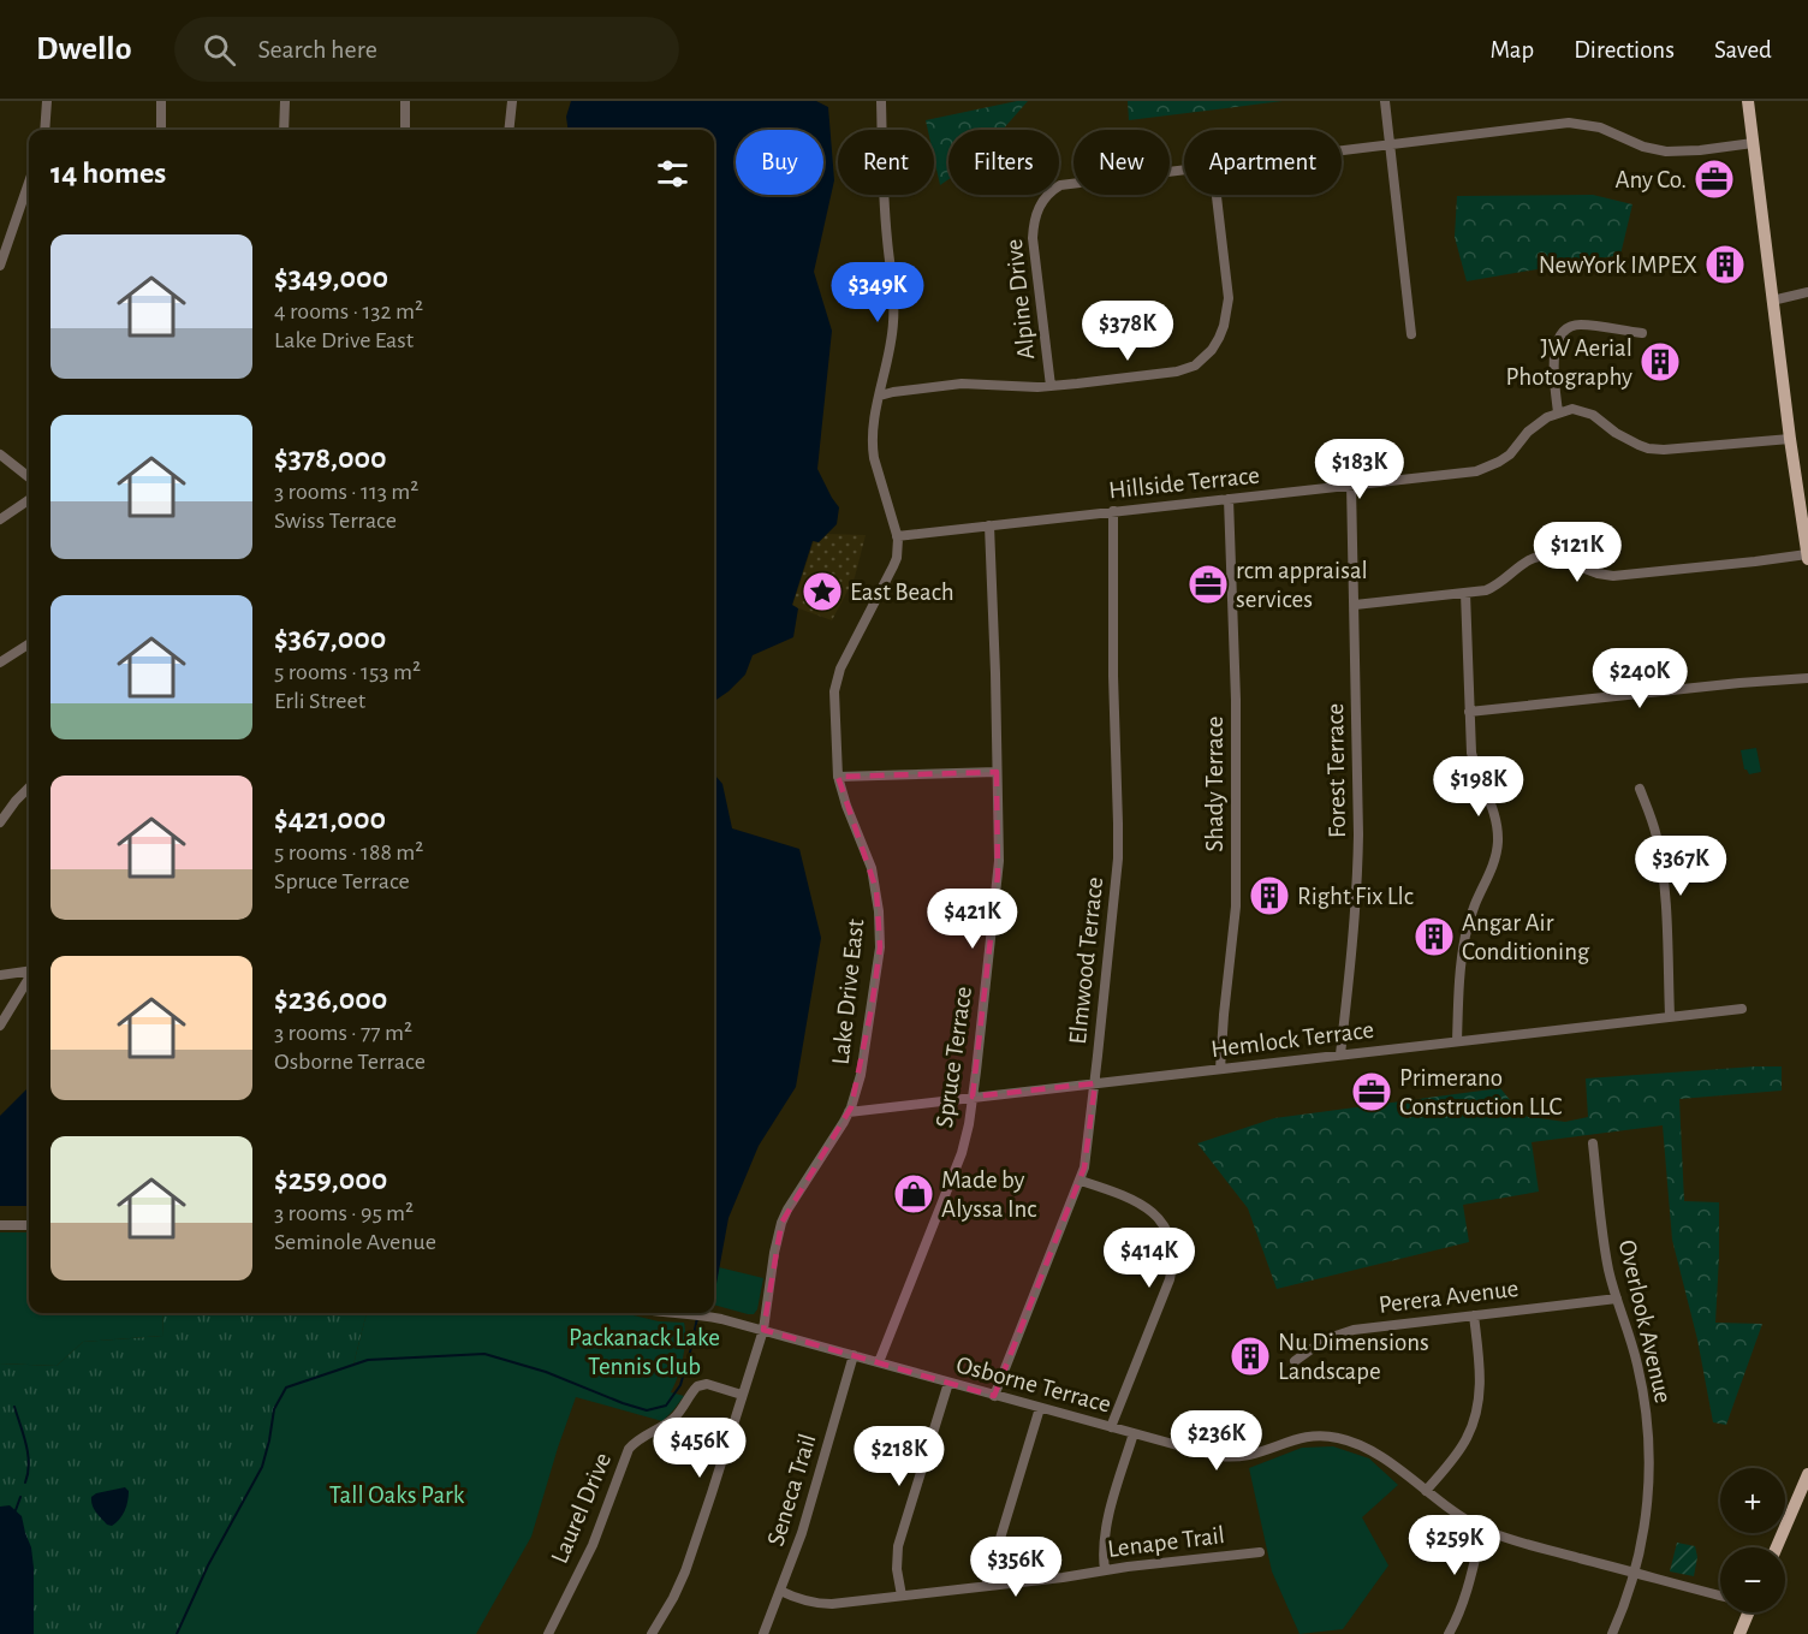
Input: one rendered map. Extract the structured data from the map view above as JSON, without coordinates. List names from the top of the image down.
{
  "streets": {
    "street": [
      "Alpine Drive",
      "Hillside Terrace",
      "Forest Terrace",
      "Shady Terrace",
      "Elmwood Terrace",
      "Lake Drive East",
      "Hemlock Terrace",
      "Spruce Terrace",
      "Perera Avenue",
      "Overlook Avenue",
      "Osborne Terrace",
      "Seneca Trail",
      "Laurel Drive",
      "Lenape Trail"
    ]
  },
  "crossings": [
    ["Hillside Terrace", "Forest Terrace"],
    ["Hillside Terrace", "Shady Terrace"],
    ["Hillside Terrace", "Elmwood Terrace"],
    ["Hillside Terrace", "Lake Drive East"],
    ["Hillside Terrace", "Spruce Terrace"],
    ["Forest Terrace", "Hemlock Terrace"],
    ["Shady Terrace", "Hemlock Terrace"],
    ["Elmwood Terrace", "Hemlock Terrace"],
    ["Elmwood Terrace", "Osborne Terrace"],
    ["Lake Drive East", "Hemlock Terrace"],
    ["Lake Drive East", "Osborne Terrace"],
    ["Lake Drive East", "Laurel Drive"],
    ["Hemlock Terrace", "Spruce Terrace"],
    ["Spruce Terrace", "Osborne Terrace"],
    ["Perera Avenue", "Overlook Avenue"],
    ["Overlook Avenue", "Osborne Terrace"],
    ["Osborne Terrace", "Seneca Trail"],
    ["Seneca Trail", "Lenape Trail"]
  ],
  "parks": ["Packanack Lake Tennis Club", "Tall Oaks Park"],
  "places": {
    "office": ["Any Co.", "rcm appraisal services", "Primerano Construction LLC"],
    "building": [
      "NewYork IMPEX",
      "JW Aerial Photography",
      "Right Fix Llc",
      "Angar Air Conditioning",
      "Nu Dimensions Landscape"
    ],
    "place": ["East Beach"],
    "shop": ["Made by Alyssa Inc"]
  },
  "page": {
    "header": "Dwello",
    "search": "Search here",
    "nav": ["Map", "Directions", "Saved"],
    "chip": [
      "Buy",
      "Rent",
      "Filters",
      "New",
      "Apartment"
    ],
    "heading": "14 homes",
    "list": [
      {
        "name": "$349,000",
        "note": "4 rooms · 132 m² · Lake Drive East"
      },
      {
        "name": "$378,000",
        "note": "3 rooms · 113 m² · Swiss Terrace"
      },
      {
        "name": "$367,000",
        "note": "5 rooms · 153 m² · Erli Street"
      },
      {
        "name": "$421,000",
        "note": "5 rooms · 188 m² · Spruce Terrace"
      },
      {
        "name": "$236,000",
        "note": "3 rooms · 77 m² · Osborne Terrace"
      },
      {
        "name": "$259,000",
        "note": "3 rooms · 95 m² · Seminole Avenue"
      }
    ],
    "price": [
      "$349K",
      "$378K",
      "$183K",
      "$121K",
      "$240K",
      "$198K",
      "$367K",
      "$421K",
      "$414K",
      "$236K",
      "$456K",
      "$218K",
      "$259K",
      "$356K"
    ],
    "map_buttons": ["+", "−"]
  }
}
